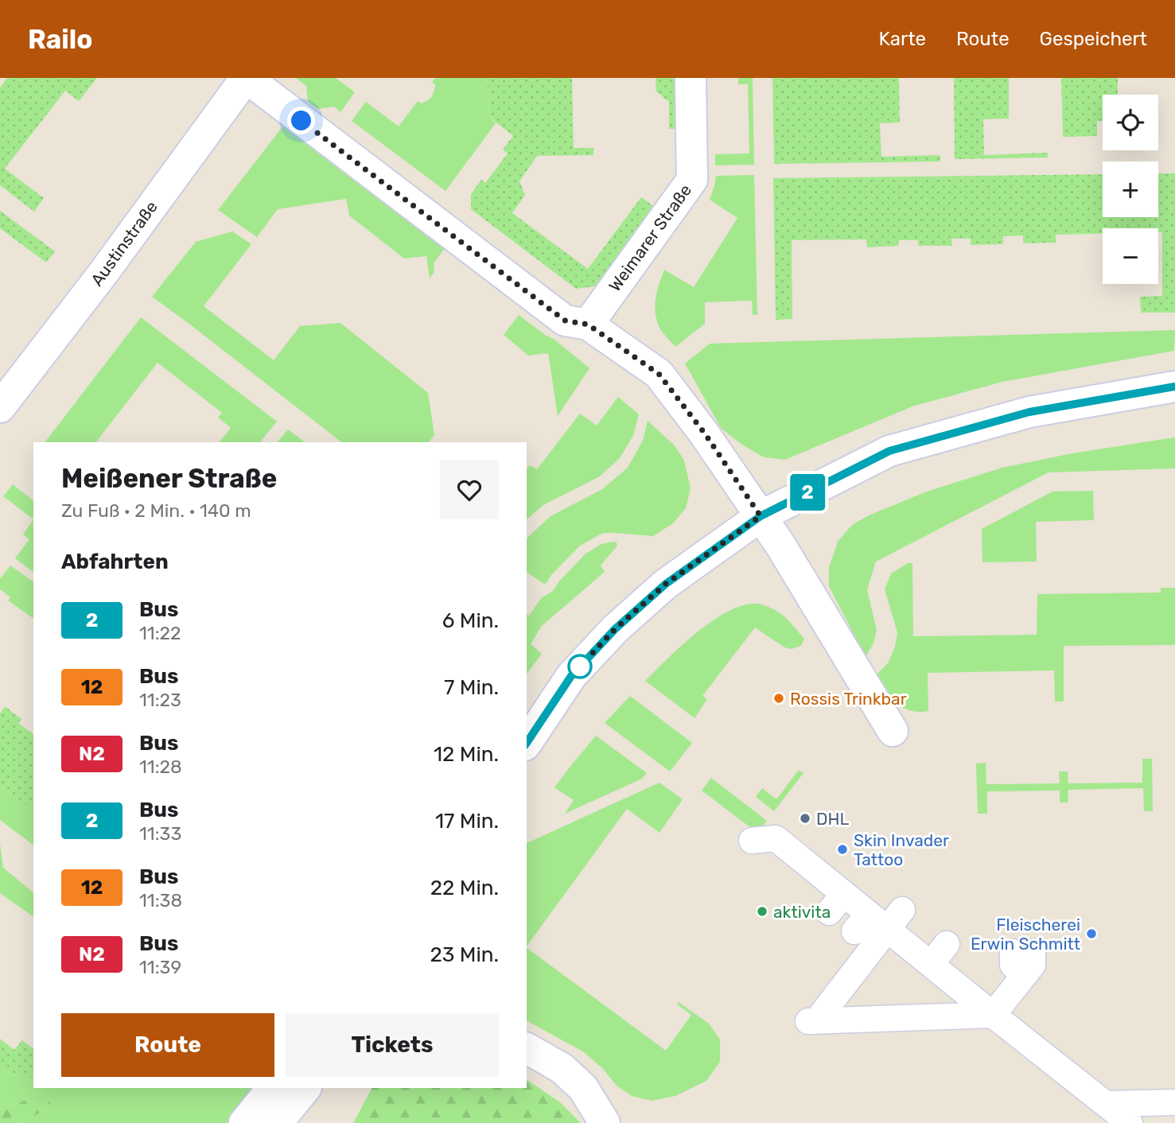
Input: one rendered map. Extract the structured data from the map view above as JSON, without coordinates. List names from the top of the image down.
{
  "streets": {
    "street": ["Weimarer Straße", "Austinstraße"]
  },
  "crossings": [
    ["Weimarer Straße", "Austinstraße"]
  ],
  "places": [
    "Rossis Trinkbar",
    "DHL",
    "Skin Invader Tattoo",
    "aktivita",
    "Fleischerei Erwin Schmitt"
  ],
  "lines": ["bus line 2"],
  "page": {
    "header": "Railo",
    "nav": ["Karte", "Route", "Gespeichert"],
    "on_map": "2",
    "map_buttons": ["+", "−"],
    "heading": [
      ["Meißener Straße", "Zu Fuß · 2 Min. · 140 m"],
      "Abfahrten"
    ],
    "list": [
      {
        "mark": "2",
        "name": "Bus",
        "note": "11:22",
        "value": "6 Min."
      },
      {
        "mark": "12",
        "name": "Bus",
        "note": "11:23",
        "value": "7 Min."
      },
      {
        "mark": "N2",
        "name": "Bus",
        "note": "11:28",
        "value": "12 Min."
      },
      {
        "mark": "2",
        "name": "Bus",
        "note": "11:33",
        "value": "17 Min."
      },
      {
        "mark": "12",
        "name": "Bus",
        "note": "11:38",
        "value": "22 Min."
      },
      {
        "mark": "N2",
        "name": "Bus",
        "note": "11:39",
        "value": "23 Min."
      }
    ],
    "buttons": ["Route", "Tickets"]
  }
}
